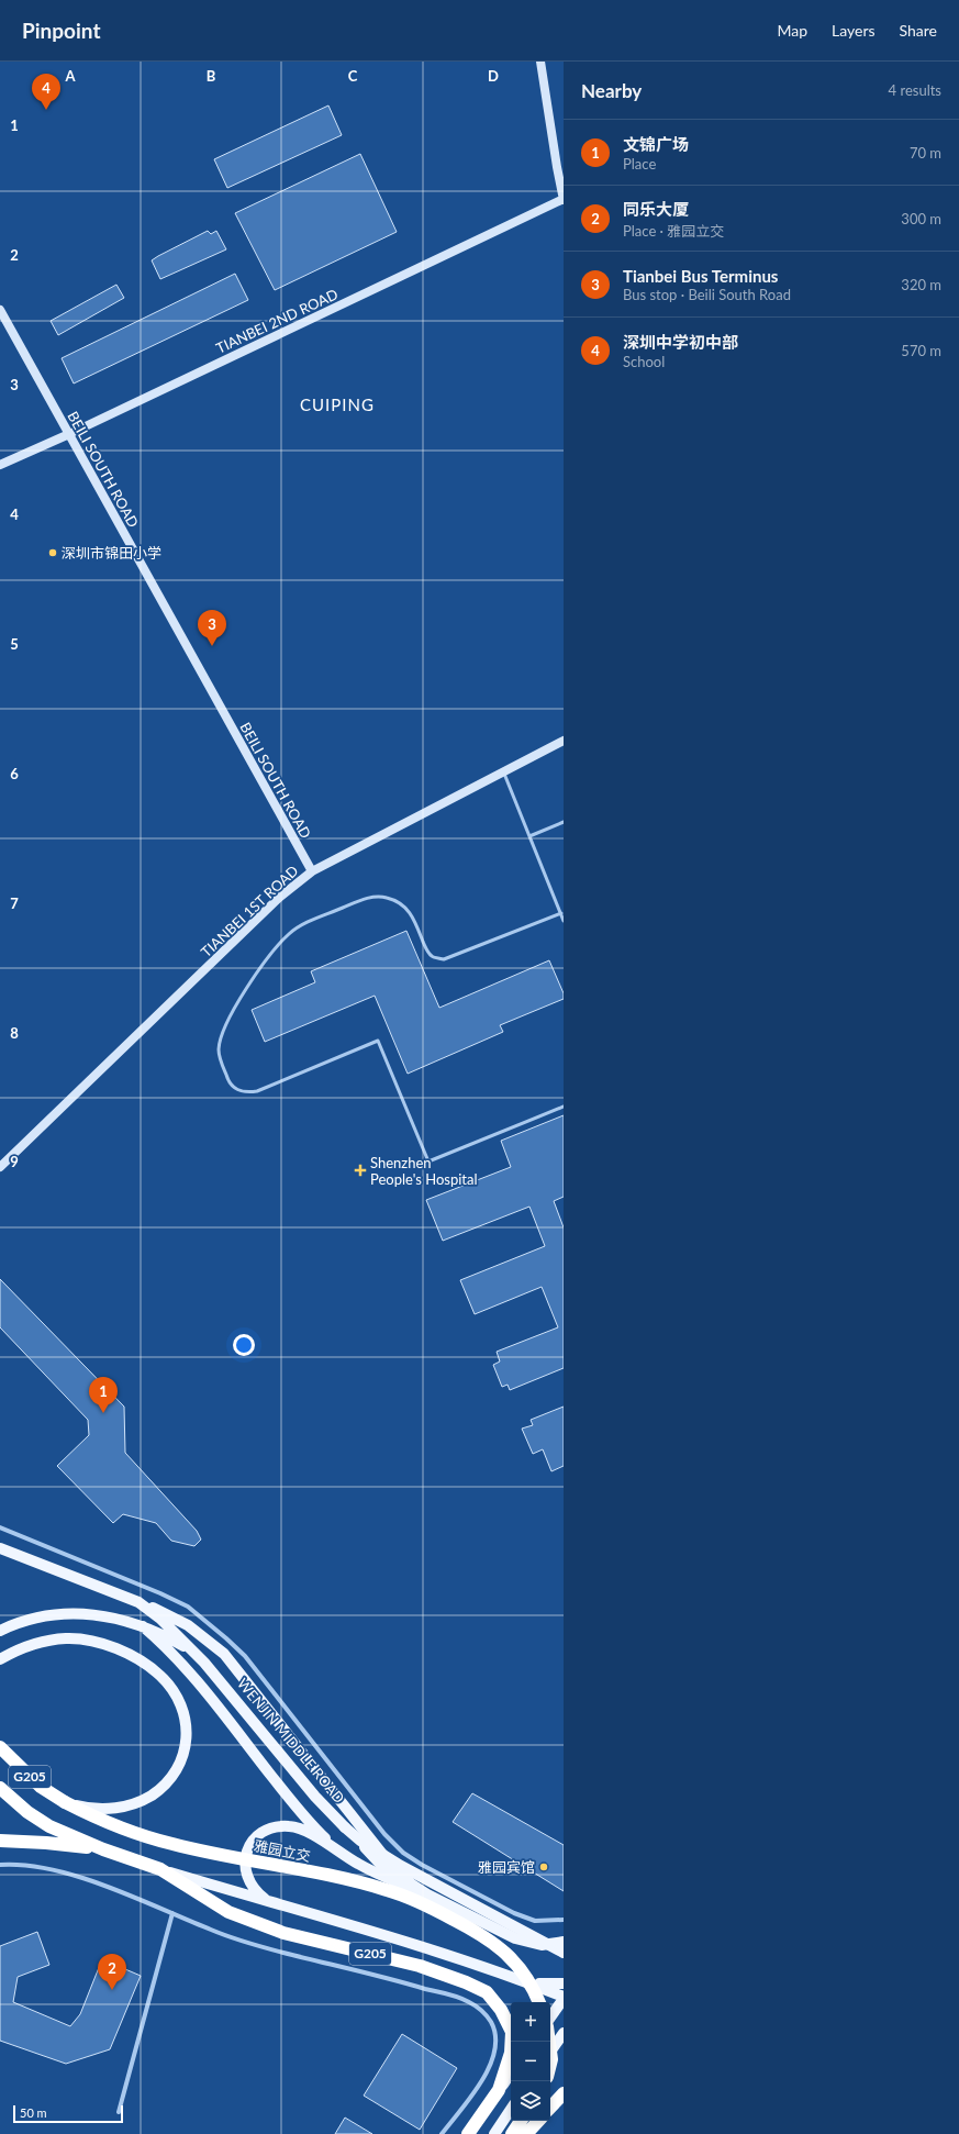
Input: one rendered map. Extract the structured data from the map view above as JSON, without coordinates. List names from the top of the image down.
{
  "streets": {
    "highway": ["G205", "雅园立交"],
    "main road": ["WENJIN MIDDLE ROAD"],
    "street": ["TIANBEI 2ND ROAD", "BEILI SOUTH ROAD", "TIANBEI 1ST ROAD"]
  },
  "crossings": [
    ["TIANBEI 2ND ROAD", "BEILI SOUTH ROAD"],
    ["BEILI SOUTH ROAD", "TIANBEI 1ST ROAD"]
  ],
  "districts": ["CUIPING"],
  "places": {
    "other": ["深圳市锦田小学", "雅园宾馆"],
    "health": ["Shenzhen People's Hospital"]
  },
  "scale_bar": "50 m",
  "page": {
    "header": "Pinpoint",
    "nav": ["Map", "Layers", "Share"],
    "heading": ["Nearby", "4 results"],
    "pins": [
      "4",
      "3",
      "1",
      "2"
    ],
    "list": [
      {
        "mark": "1",
        "name": "文锦广场",
        "note": "Place",
        "value": "70 m"
      },
      {
        "mark": "2",
        "name": "同乐大厦",
        "note": "Place · 雅园立交",
        "value": "300 m"
      },
      {
        "mark": "3",
        "name": "Tianbei Bus Terminus",
        "note": "Bus stop · Beili South Road",
        "value": "320 m"
      },
      {
        "mark": "4",
        "name": "深圳中学初中部",
        "note": "School",
        "value": "570 m"
      }
    ],
    "map_buttons": ["+", "−"],
    "scale": "50 m"
  },
  "grid": {
    "columns": [
      "A",
      "B",
      "C",
      "D"
    ],
    "rows": [
      "1",
      "2",
      "3",
      "4",
      "5",
      "6",
      "7",
      "8",
      "9"
    ]
  }
}
